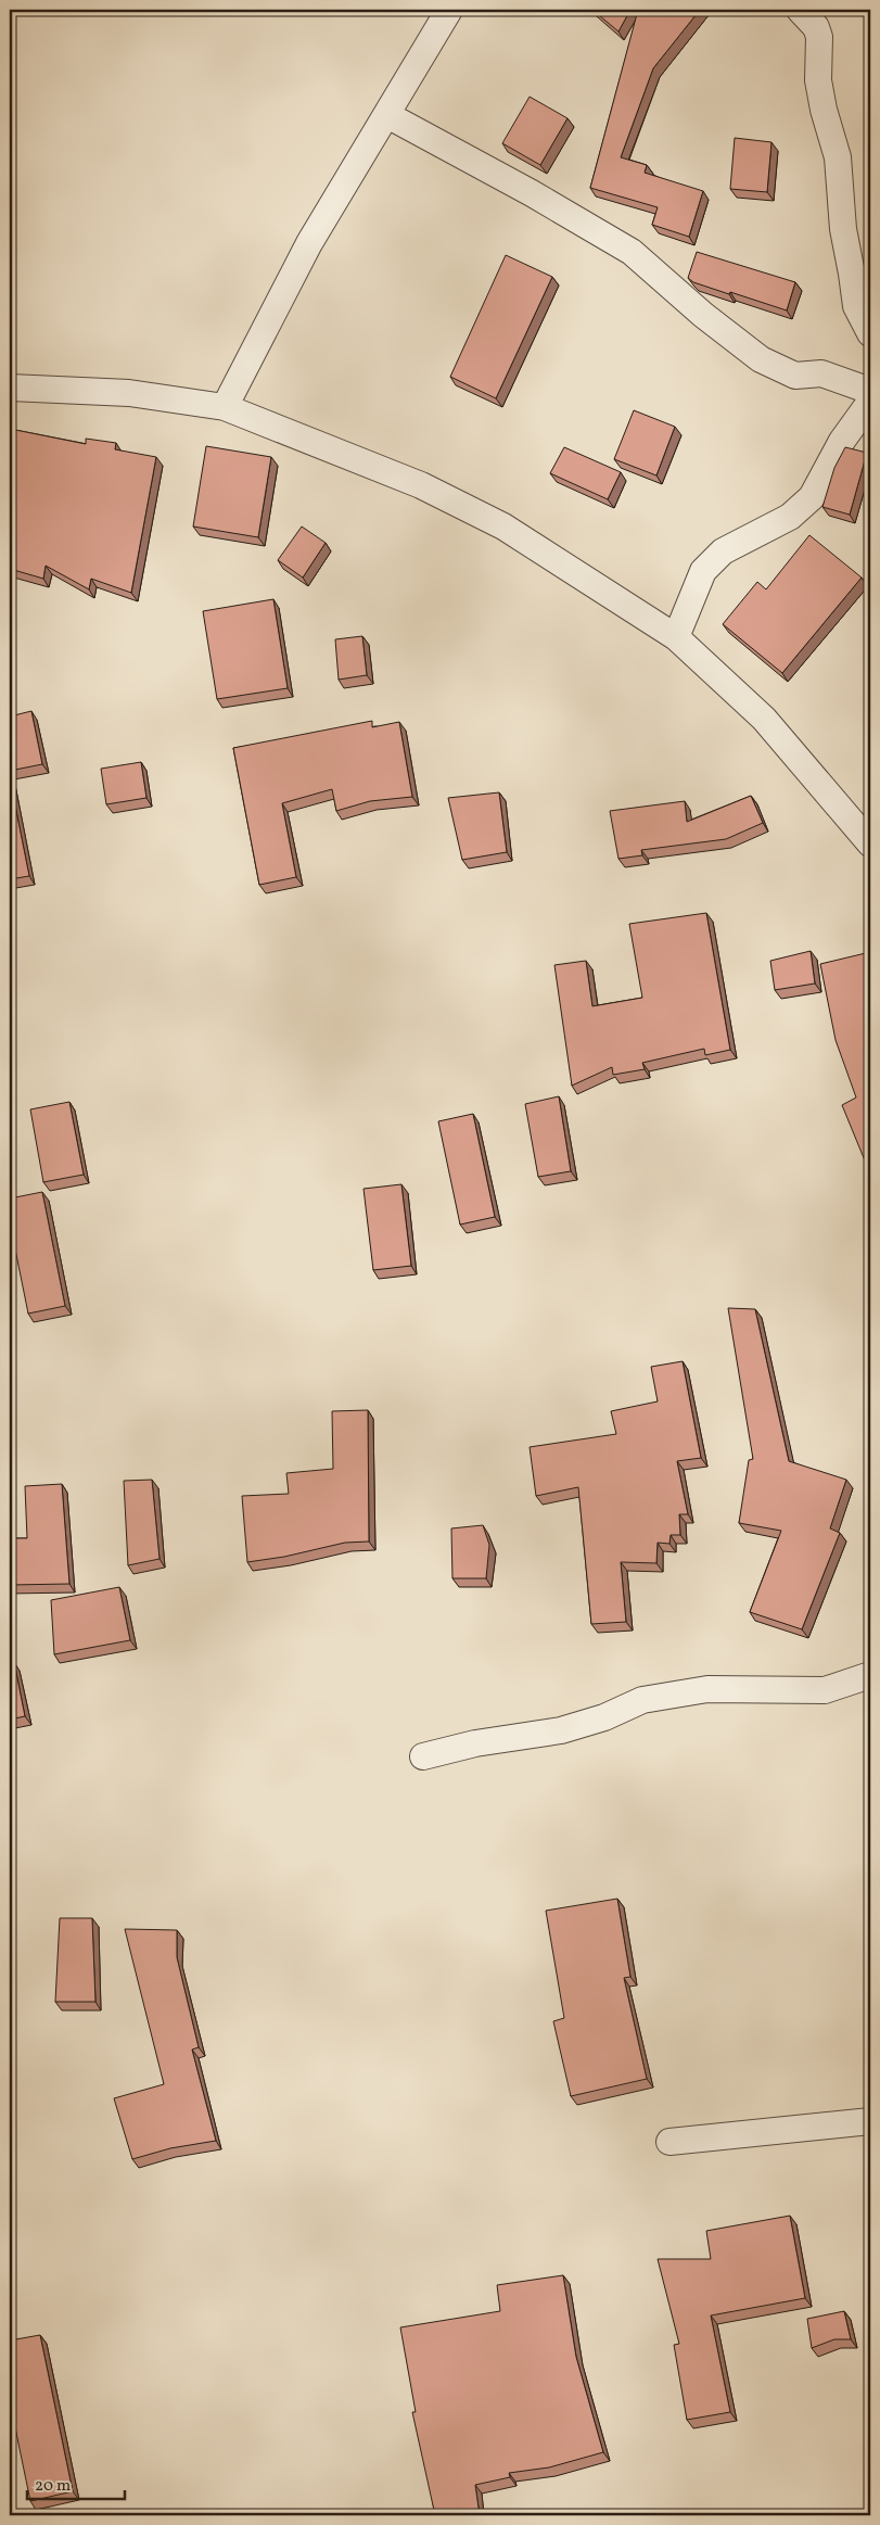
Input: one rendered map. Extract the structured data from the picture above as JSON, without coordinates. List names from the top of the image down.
{
  "scale_bar": "20 m"
}
